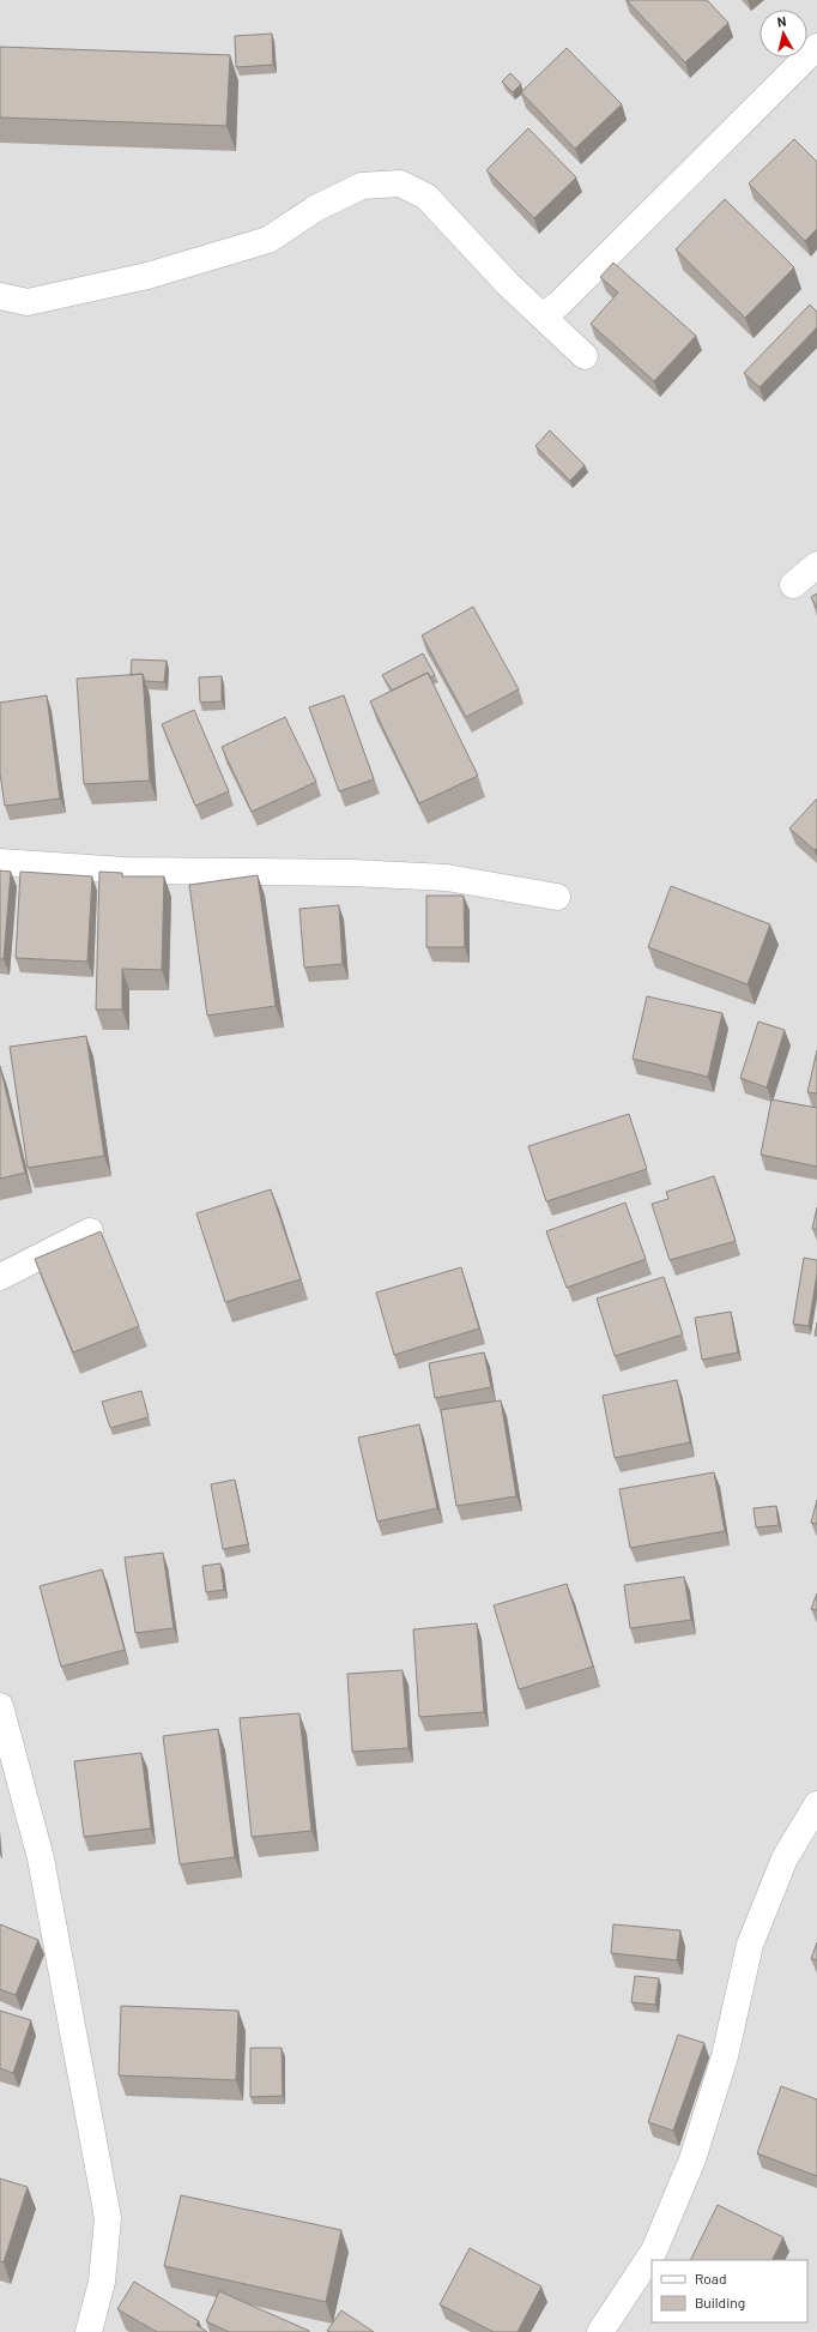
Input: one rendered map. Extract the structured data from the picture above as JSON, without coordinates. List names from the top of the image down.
{
  "legend": ["Road", "Building"],
  "north": "top"
}
